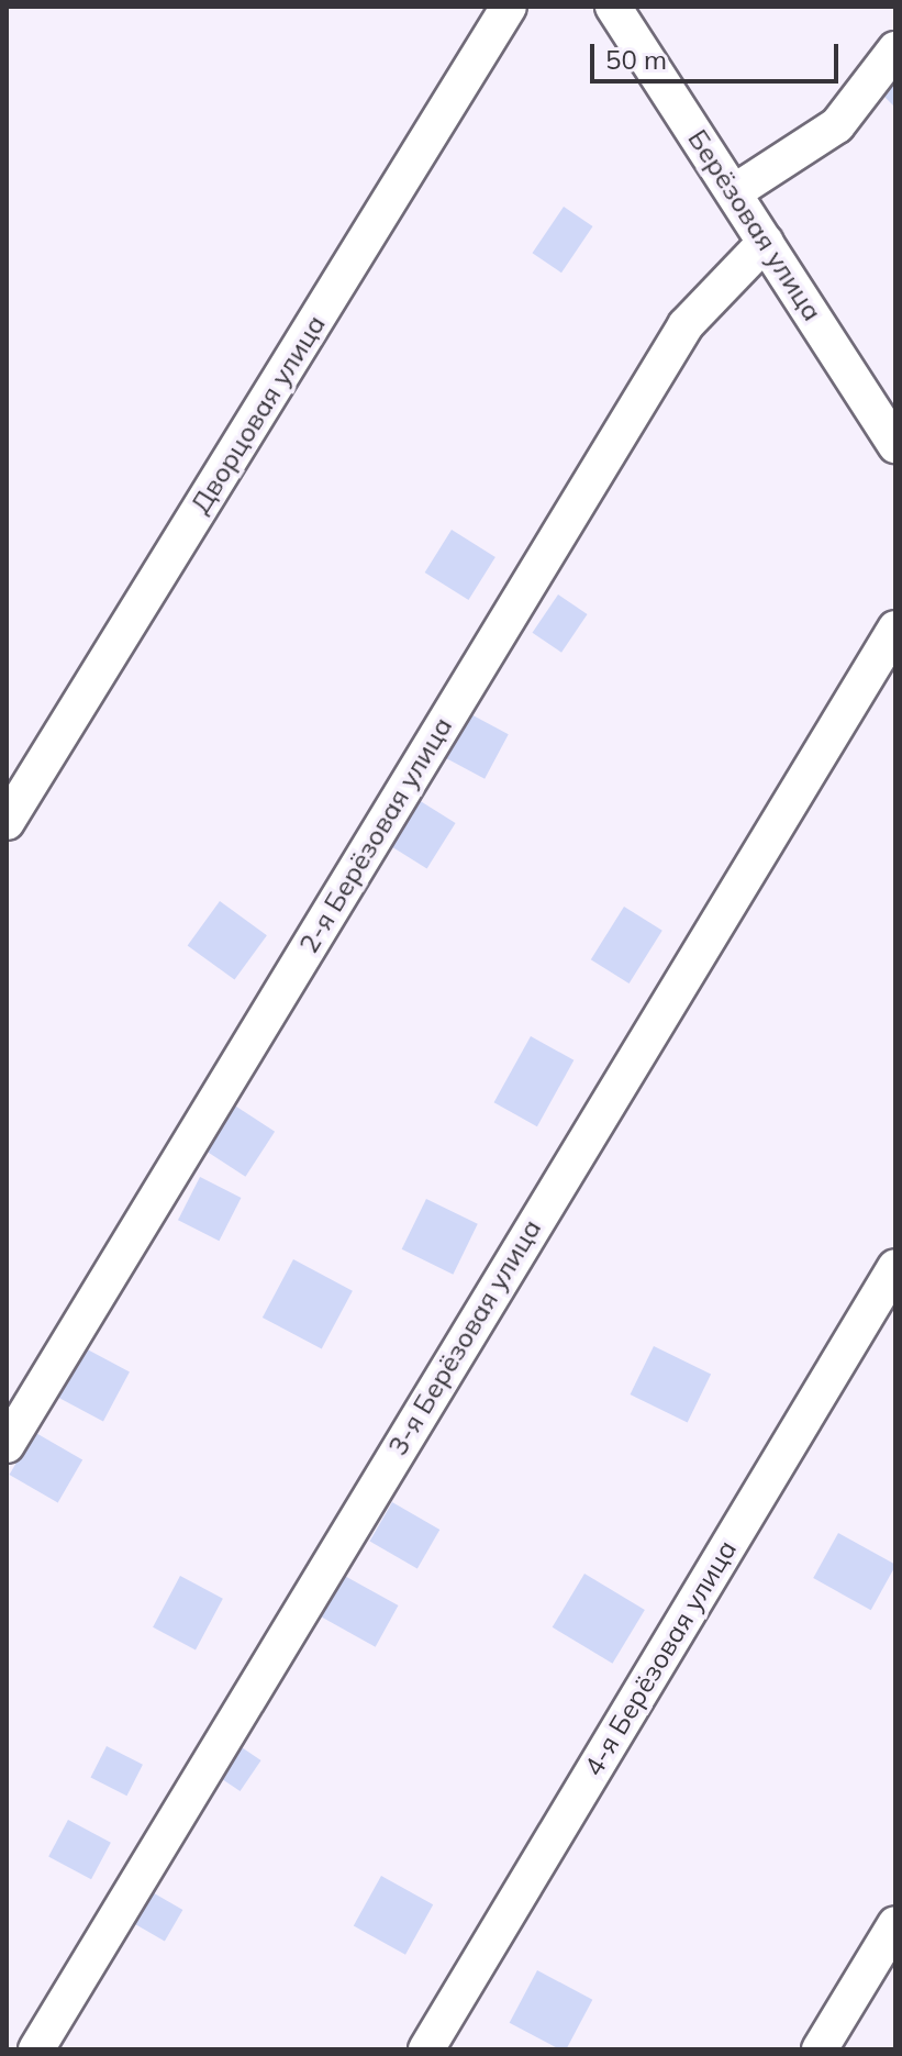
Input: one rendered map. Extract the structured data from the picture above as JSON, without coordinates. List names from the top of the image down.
{
  "streets": {
    "street": [
      "Берёзовая улица",
      "Дворцовая улица",
      "2-я Берёзовая улица",
      "3-я Берёзовая улица",
      "4-я Берёзовая улица"
    ]
  },
  "crossings": [
    ["Берёзовая улица", "2-я Берёзовая улица"]
  ],
  "scale_bar": "50 m"
}
